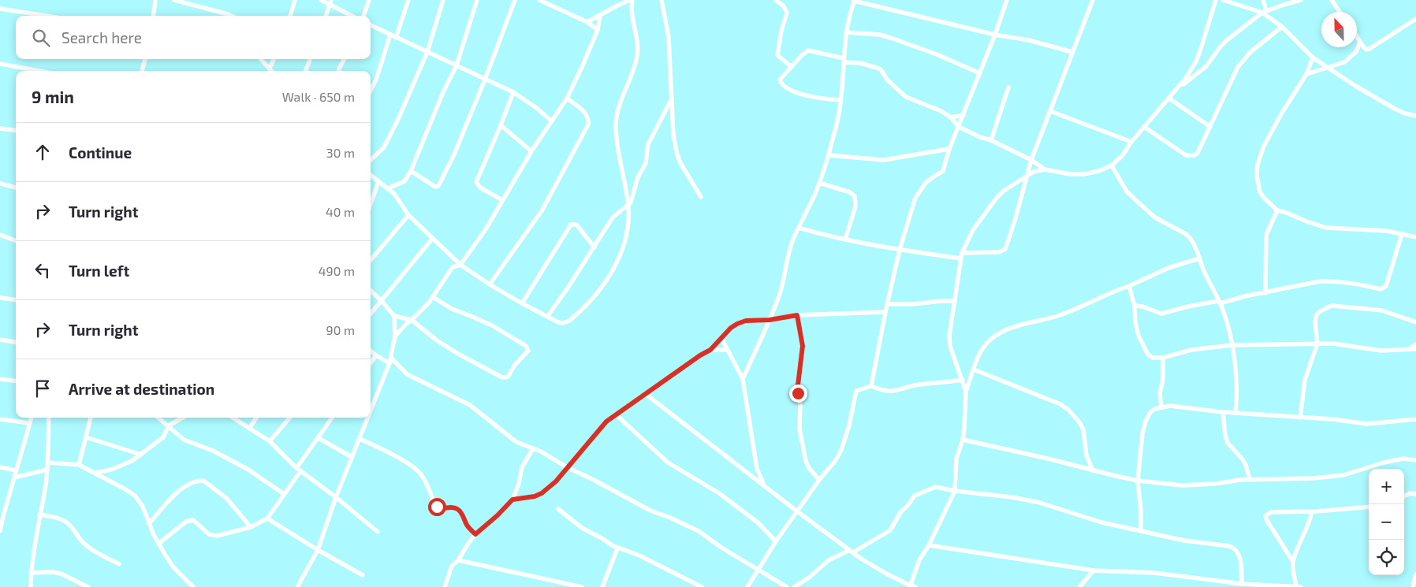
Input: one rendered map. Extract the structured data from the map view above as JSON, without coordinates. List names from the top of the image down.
{
  "north": "top",
  "page": {
    "search": "Search here",
    "heading": ["9 min", "Walk · 650 m"],
    "list": [
      ["Continue", "30 m"],
      ["Turn right", "40 m"],
      ["Turn left", "490 m"],
      ["Turn right", "90 m"],
      "Arrive at destination"
    ],
    "map_buttons": ["+", "−"]
  }
}
